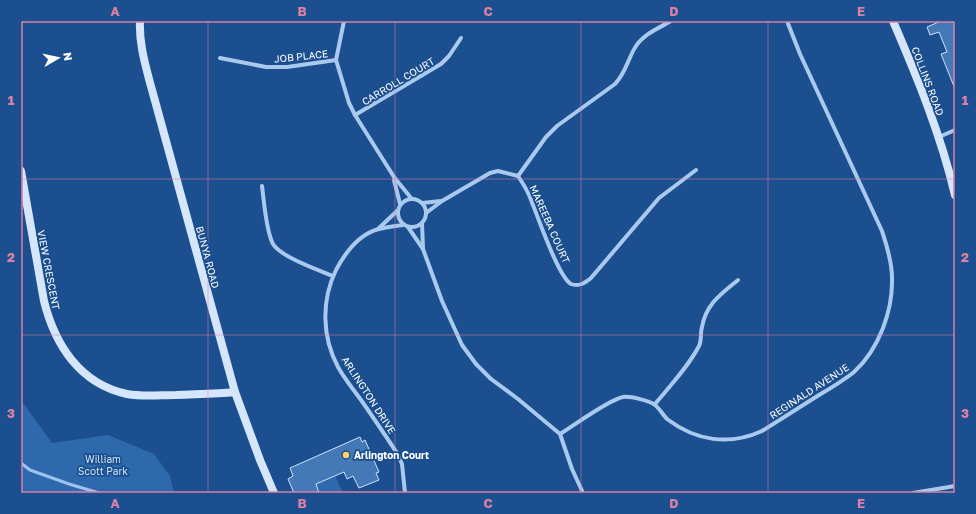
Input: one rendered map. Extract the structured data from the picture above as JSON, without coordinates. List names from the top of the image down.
{
  "streets": {
    "street": [
      "JOB PLACE",
      "CARROLL COURT",
      "COLLINS ROAD",
      "MAREEBA COURT",
      "BUNYA ROAD",
      "VIEW CRESCENT",
      "REGINALD AVENUE",
      "ARLINGTON DRIVE"
    ]
  },
  "crossings": [
    ["BUNYA ROAD", "VIEW CRESCENT"]
  ],
  "parks": ["William Scott Park"],
  "places": ["Arlington Court"],
  "north": "right",
  "grid": {
    "columns": [
      "A",
      "B",
      "C",
      "D",
      "E"
    ],
    "rows": ["1", "2", "3"]
  }
}
